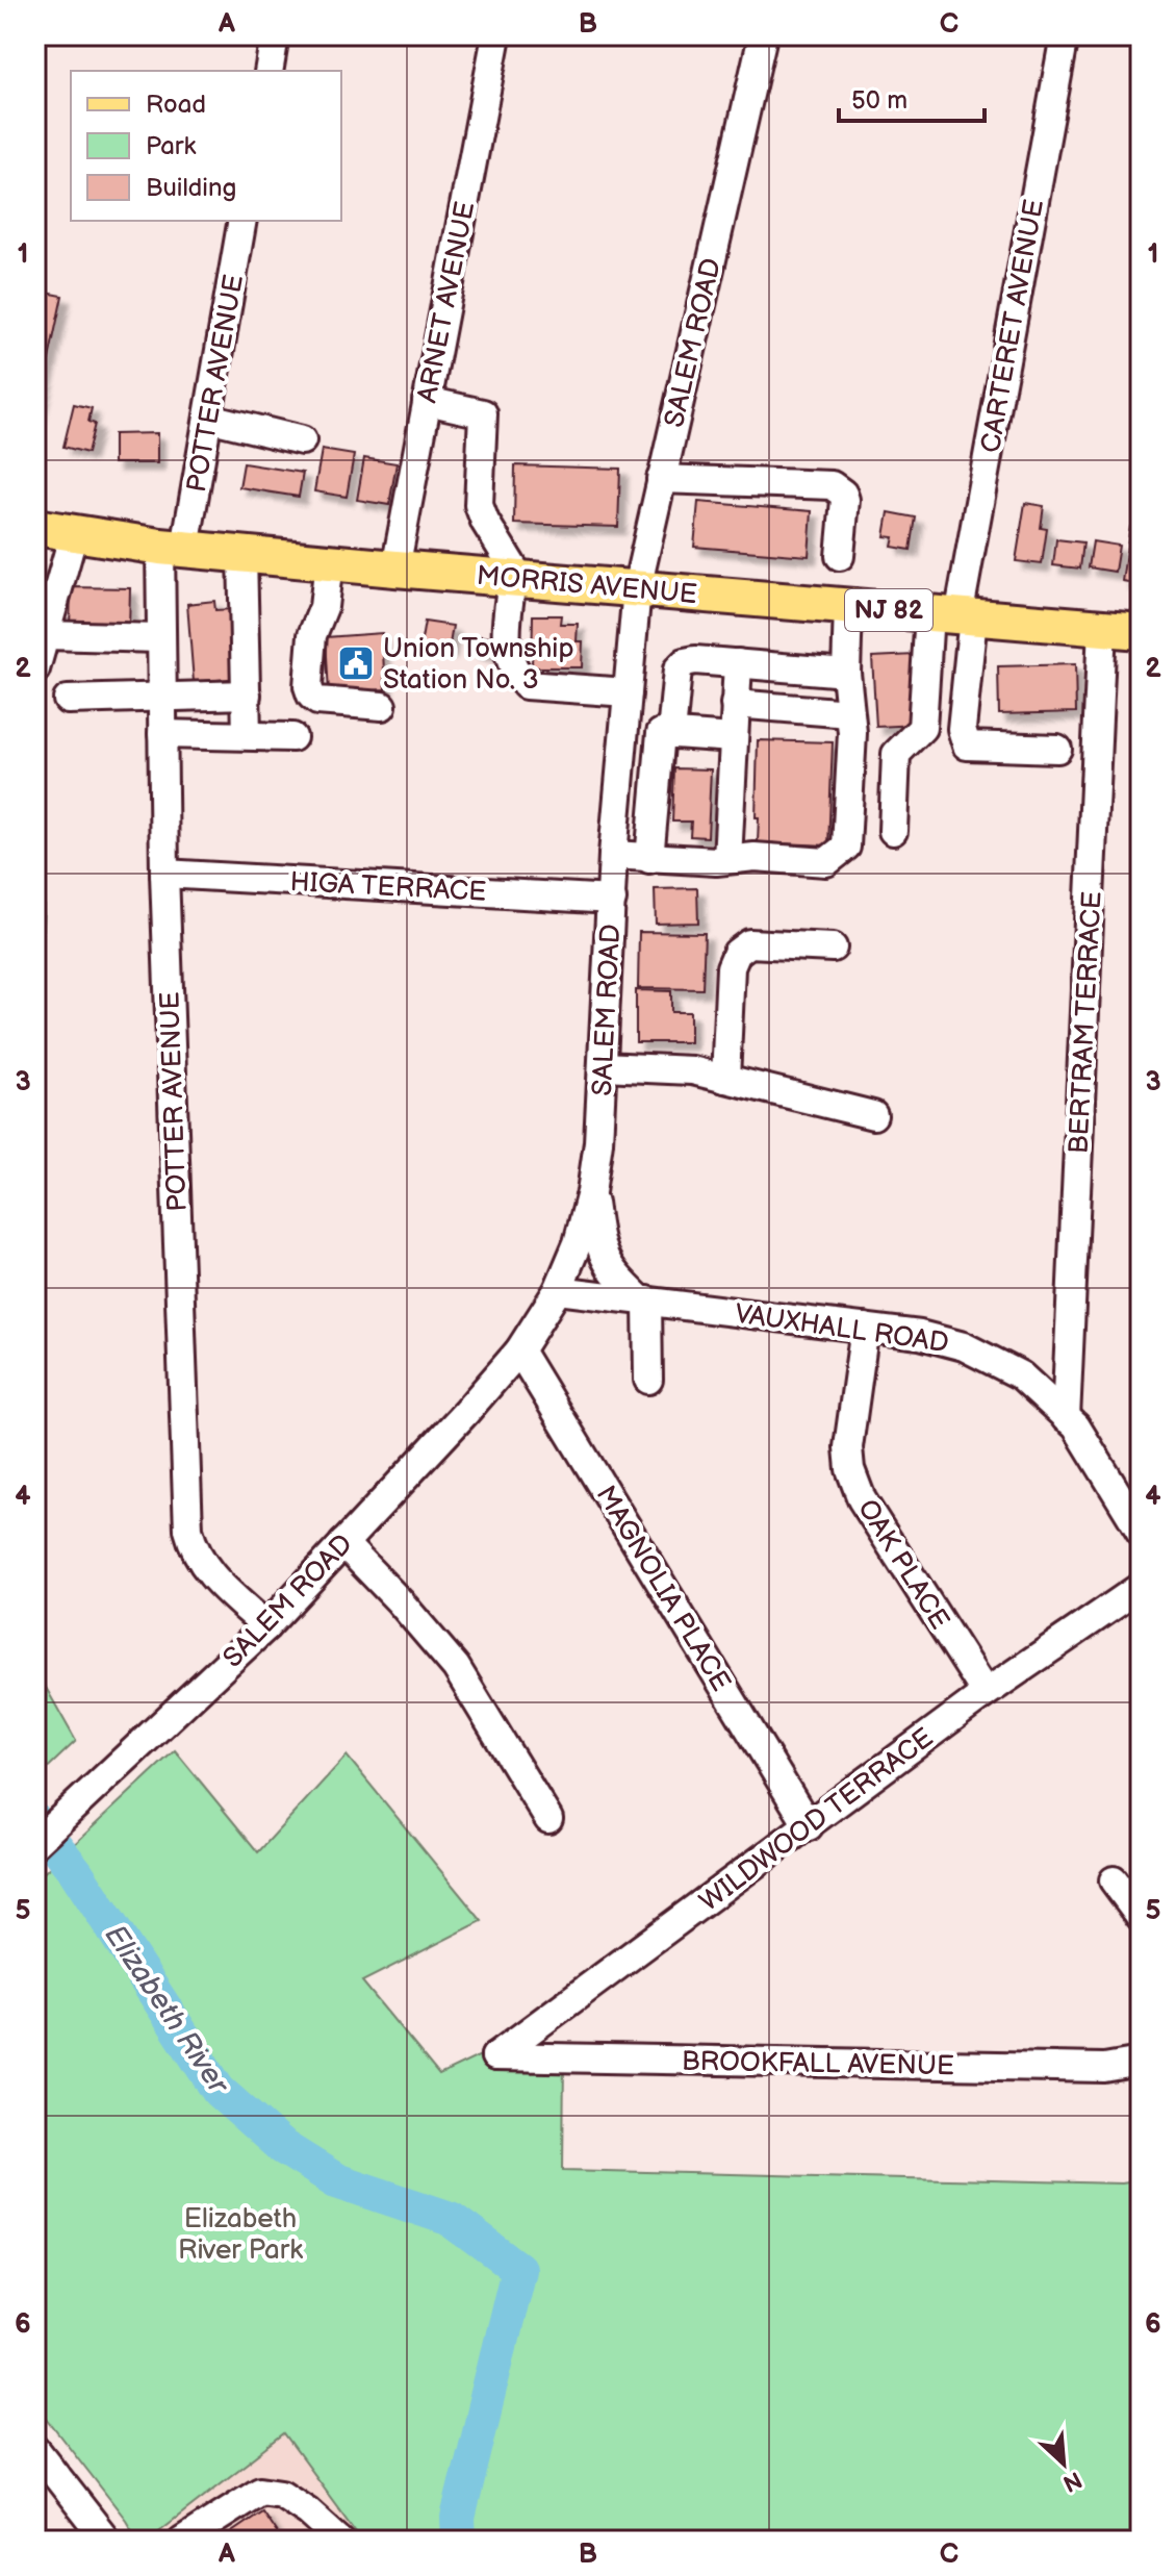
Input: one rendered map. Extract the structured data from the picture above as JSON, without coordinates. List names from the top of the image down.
{
  "streets": {
    "main road": ["MORRIS AVENUE", "NJ 82"],
    "street": [
      "ARNET AVENUE",
      "CARTERET AVENUE",
      "SALEM ROAD",
      "POTTER AVENUE",
      "HIGA TERRACE",
      "BERTRAM TERRACE",
      "VAUXHALL ROAD",
      "OAK PLACE",
      "MAGNOLIA PLACE",
      "WILDWOOD TERRACE",
      "BROOKFALL AVENUE"
    ]
  },
  "crossings": [
    ["ARNET AVENUE", "MORRIS AVENUE"],
    ["CARTERET AVENUE", "MORRIS AVENUE"],
    ["SALEM ROAD", "POTTER AVENUE"],
    ["SALEM ROAD", "MORRIS AVENUE"],
    ["SALEM ROAD", "HIGA TERRACE"],
    ["SALEM ROAD", "VAUXHALL ROAD"],
    ["SALEM ROAD", "MAGNOLIA PLACE"],
    ["POTTER AVENUE", "MORRIS AVENUE"],
    ["POTTER AVENUE", "HIGA TERRACE"],
    ["MORRIS AVENUE", "BERTRAM TERRACE"],
    ["BERTRAM TERRACE", "VAUXHALL ROAD"],
    ["VAUXHALL ROAD", "OAK PLACE"],
    ["OAK PLACE", "WILDWOOD TERRACE"],
    ["MAGNOLIA PLACE", "WILDWOOD TERRACE"],
    ["WILDWOOD TERRACE", "BROOKFALL AVENUE"]
  ],
  "water": ["Elizabeth River"],
  "parks": ["Elizabeth River Park"],
  "places": {
    "public building": ["Union Township Station No. 3"]
  },
  "legend": ["Road", "Park", "Building"],
  "scale_bar": "50 m",
  "north": "bottom right",
  "grid": {
    "columns": ["A", "B", "C"],
    "rows": [
      "1",
      "2",
      "3",
      "4",
      "5",
      "6"
    ]
  }
}
